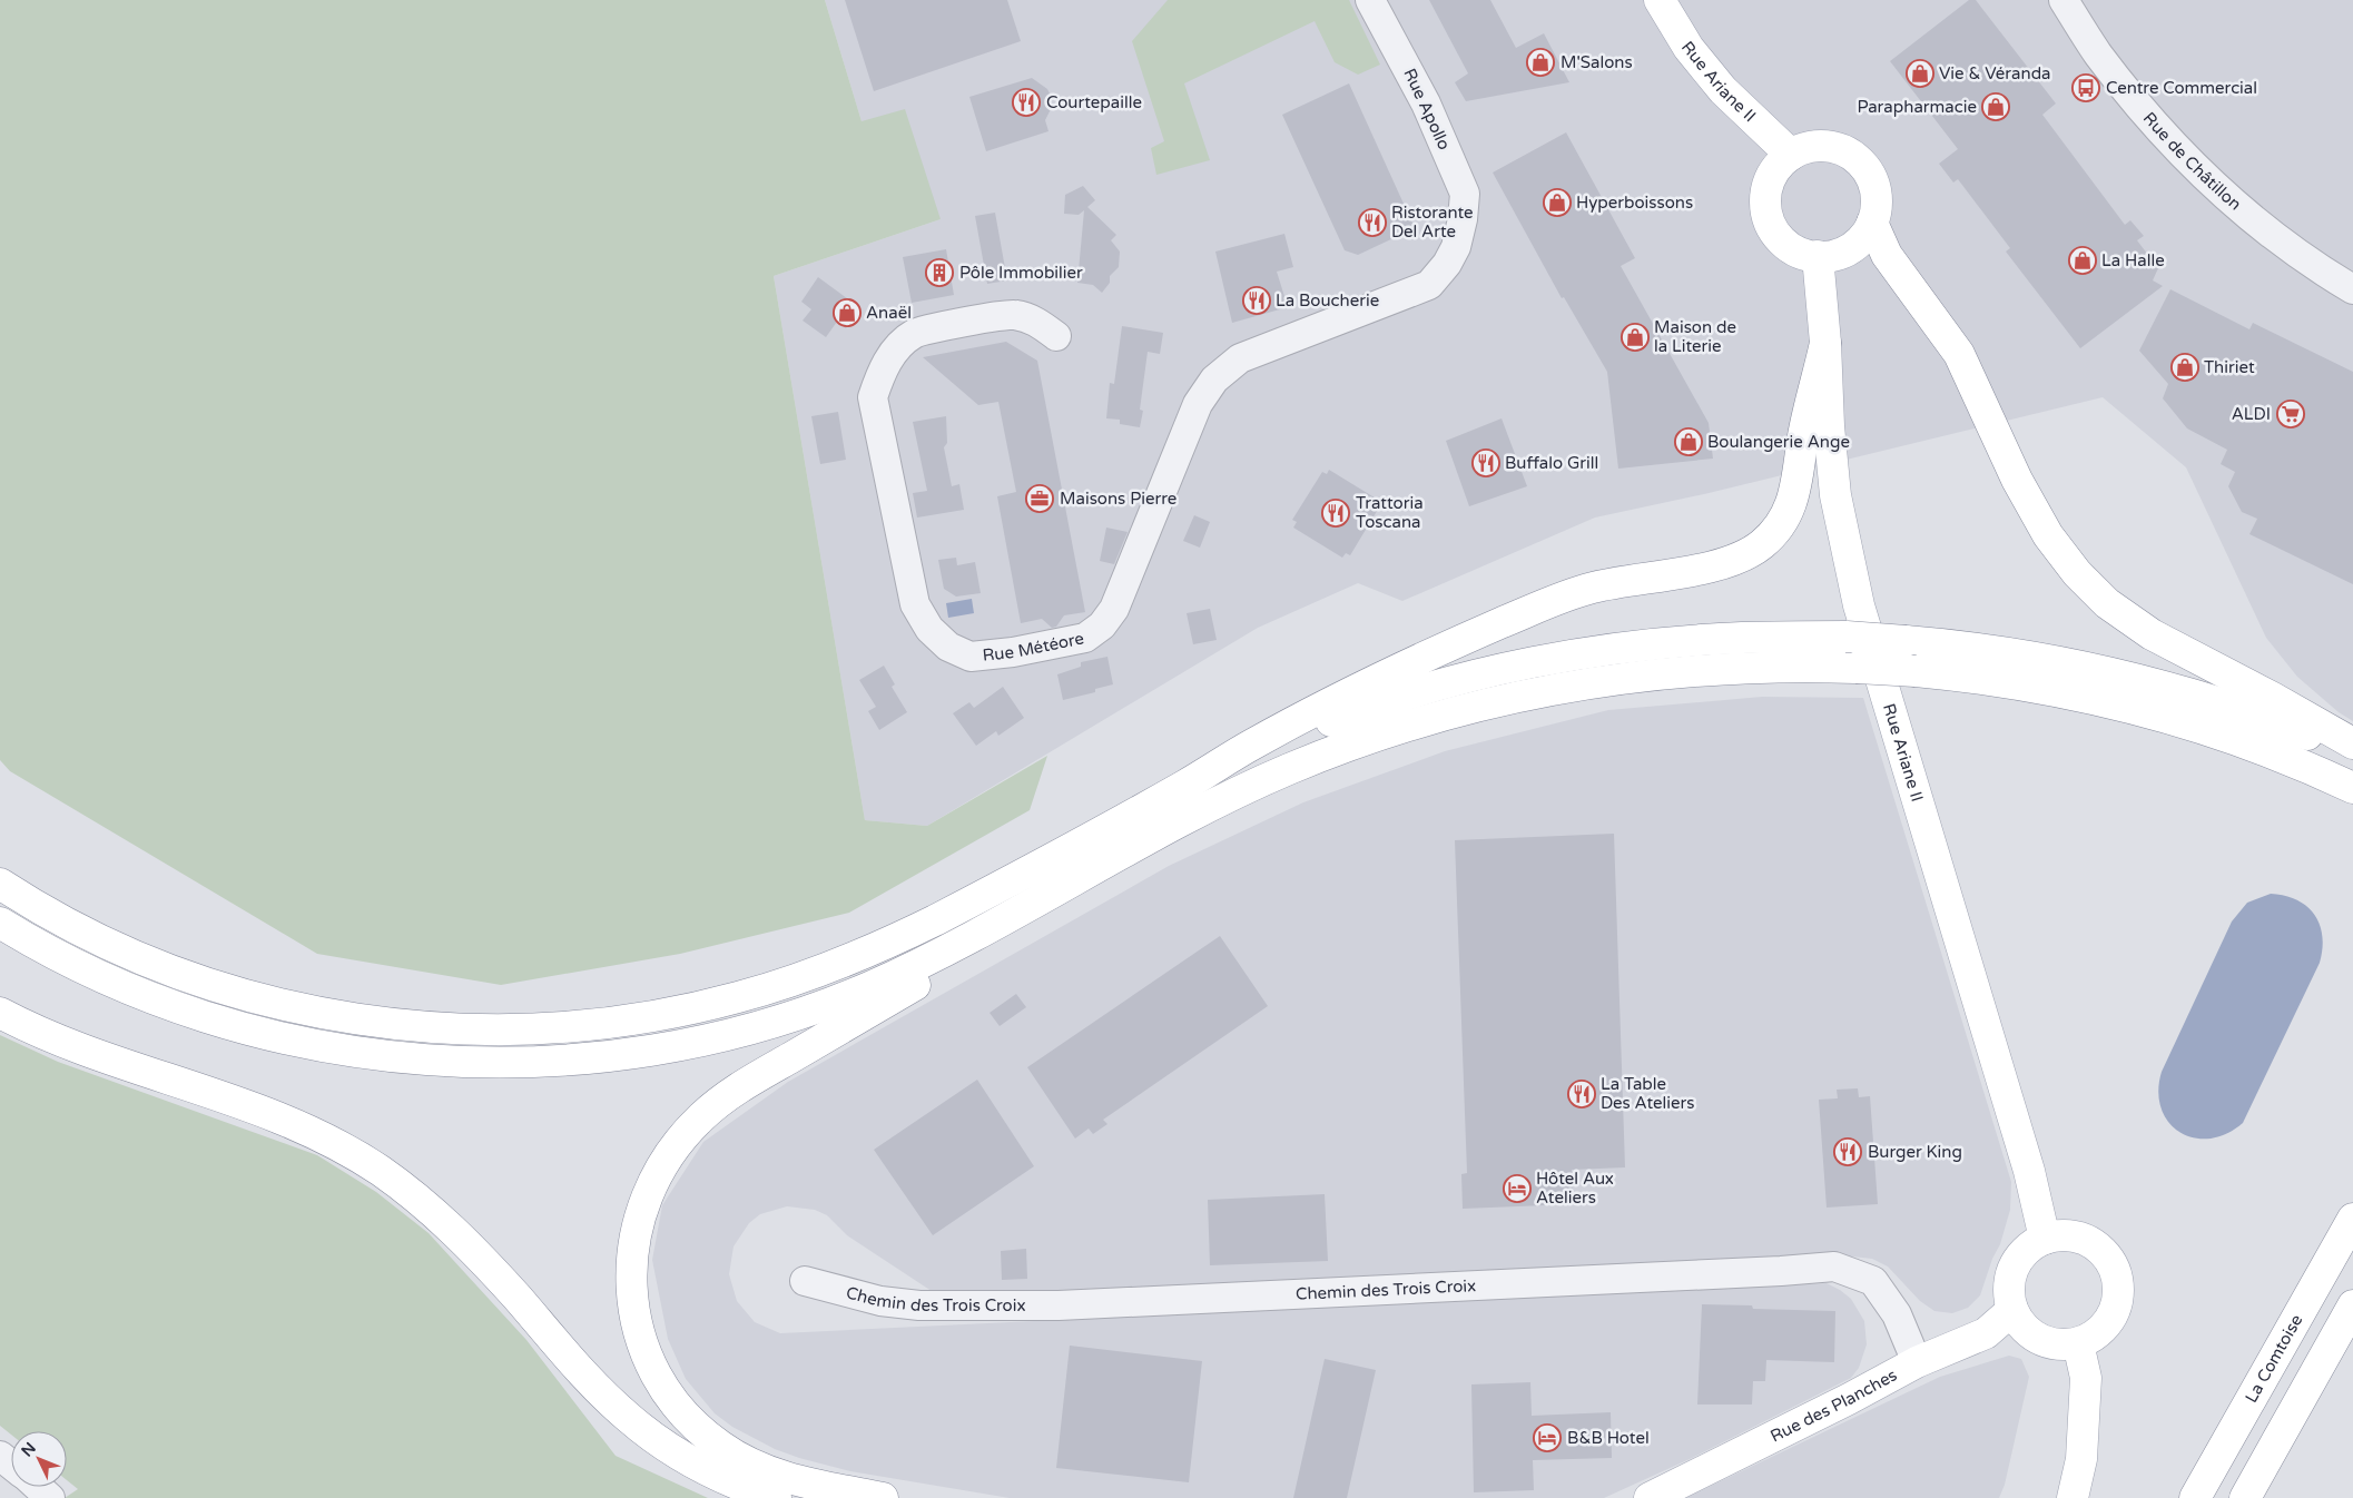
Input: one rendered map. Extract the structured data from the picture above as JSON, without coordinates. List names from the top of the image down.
{
  "streets": {
    "main road": ["Rue Ariane II", "La Comtoise", "Rue des Planches"],
    "street": [
      "Rue Apollo",
      "Rue de Châtillon",
      "Rue Météore",
      "Chemin des Trois Croix"
    ]
  },
  "crossings": [
    ["Rue Ariane II", "Rue des Planches"],
    ["Rue Apollo", "Rue Météore"],
    ["Chemin des Trois Croix", "Rue des Planches"]
  ],
  "places": {
    "shop": [
      "M'Salons",
      "Vie & Véranda",
      "Parapharmacie",
      "Hyperboissons",
      "La Halle",
      "Anaël",
      "Maison de la Literie",
      "Thiriet",
      "Boulangerie Ange"
    ],
    "bus stop": ["Centre Commercial"],
    "restaurant": [
      "Courtepaille",
      "Ristorante Del Arte",
      "La Boucherie",
      "Buffalo Grill",
      "Trattoria Toscana",
      "La Table Des Ateliers",
      "Burger King"
    ],
    "building": ["Pôle Immobilier"],
    "supermarket": ["ALDI"],
    "office": ["Maisons Pierre"],
    "hotel": ["Hôtel Aux Ateliers", "B&B Hotel"]
  },
  "north": "top left"
}
